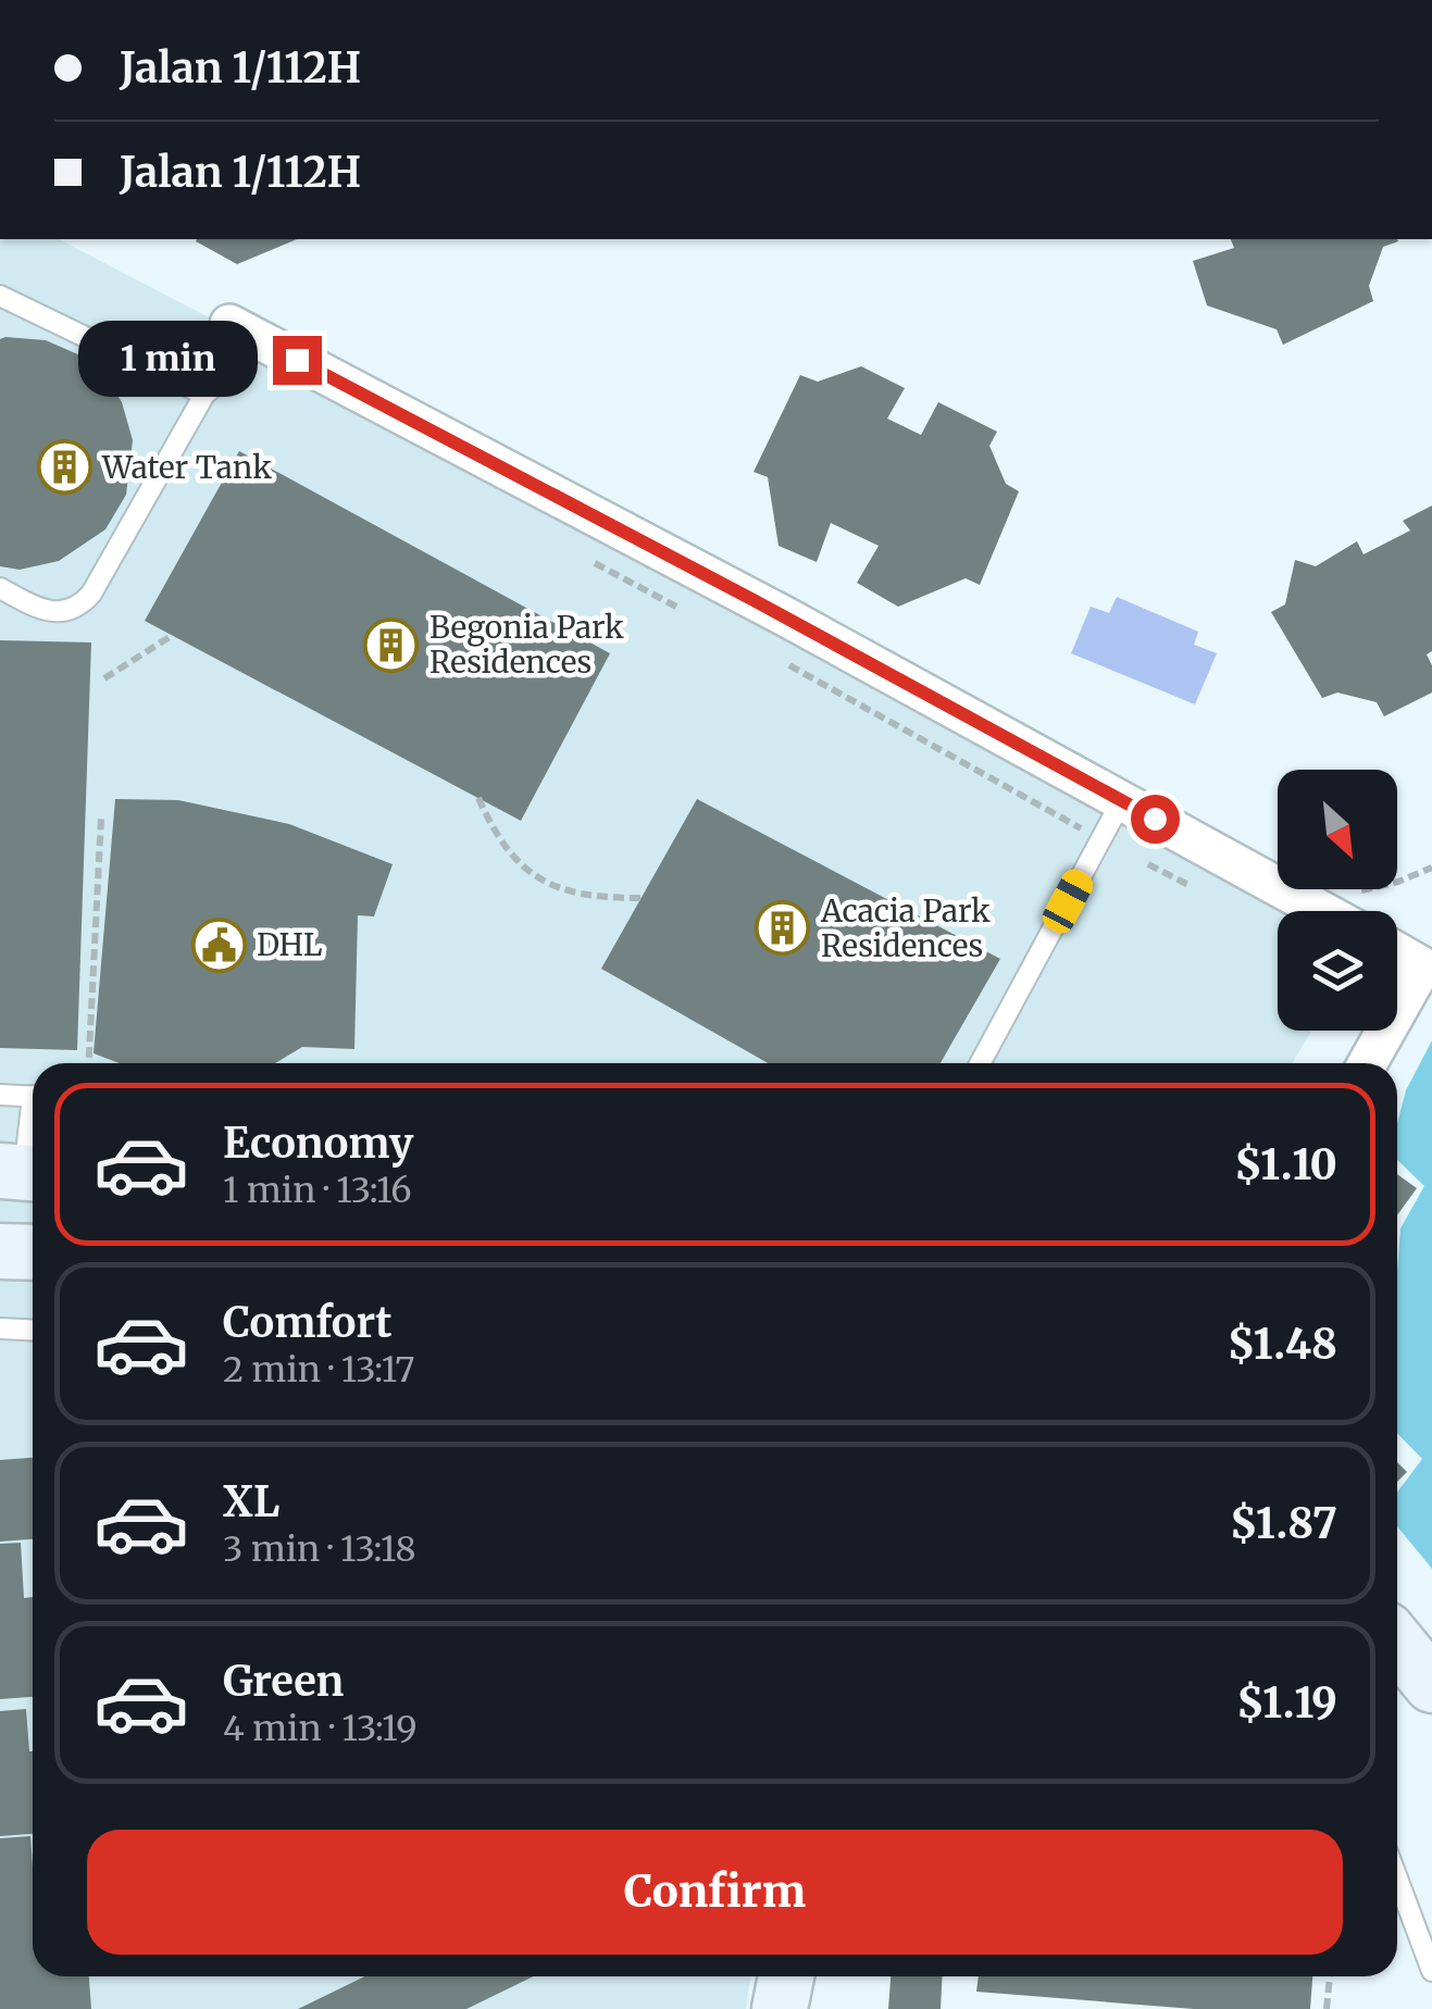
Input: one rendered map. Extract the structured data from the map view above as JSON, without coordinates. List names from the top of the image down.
{
  "places": {
    "building": ["Water Tank", "Begonia Park Residences", "Acacia Park Residences"],
    "public building": ["DHL"]
  },
  "north": "bottom right",
  "page": {
    "banner": ["Jalan 1/112H", "Jalan 1/112H"],
    "bubble": "1 min",
    "list": [
      {
        "name": "Economy",
        "note": "1 min · 13:16",
        "value": "$1.10"
      },
      {
        "name": "Comfort",
        "note": "2 min · 13:17",
        "value": "$1.48"
      },
      {
        "name": "XL",
        "note": "3 min · 13:18",
        "value": "$1.87"
      },
      {
        "name": "Green",
        "note": "4 min · 13:19",
        "value": "$1.19"
      }
    ],
    "buttons": "Confirm"
  }
}
